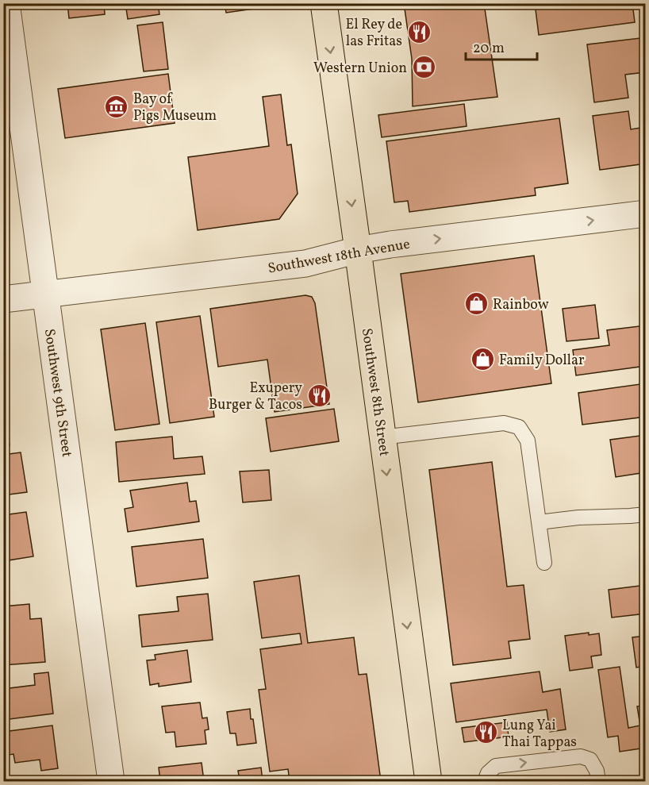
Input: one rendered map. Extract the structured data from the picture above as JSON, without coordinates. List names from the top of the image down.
{
  "streets": {
    "main road": ["Southwest 8th Street"],
    "street": ["Southwest 18th Avenue", "Southwest 9th Street"]
  },
  "crossings": [
    ["Southwest 18th Avenue", "Southwest 8th Street"],
    ["Southwest 18th Avenue", "Southwest 9th Street"]
  ],
  "one_way": ["Southwest 18th Avenue", "Southwest 8th Street"],
  "places": {
    "restaurant": ["El Rey de las Fritas", "Exupery Burger & Tacos", "Lung Yai Thai Tappas"],
    "bank": ["Western Union"],
    "museum": ["Bay of Pigs Museum"],
    "shop": ["Rainbow", "Family Dollar"]
  },
  "scale_bar": "20 m"
}
